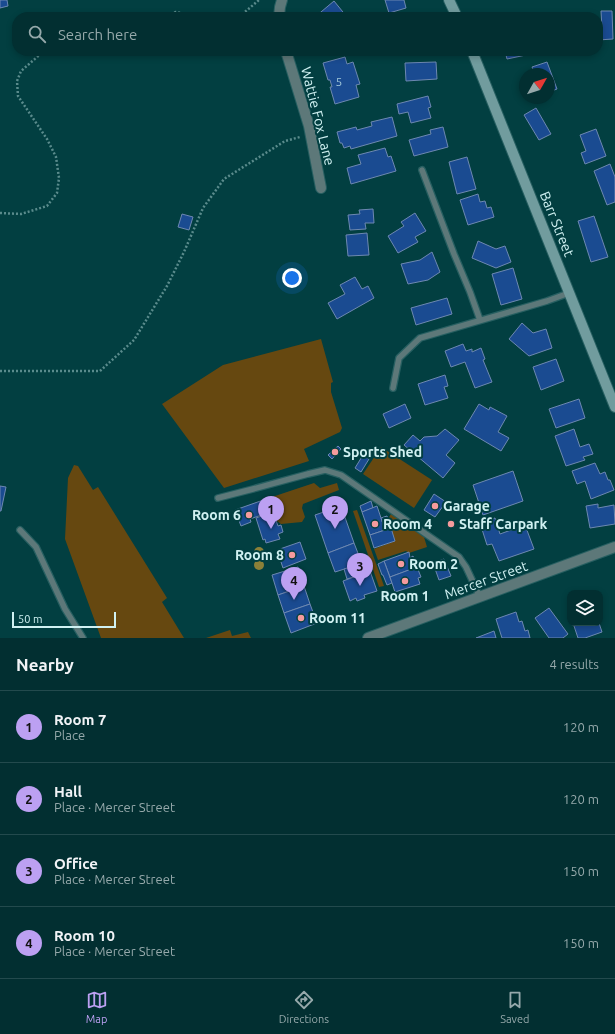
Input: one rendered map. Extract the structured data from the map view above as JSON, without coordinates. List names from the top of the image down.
{
  "streets": {
    "street": ["Wattie Fox Lane", "Barr Street", "Mercer Street"]
  },
  "places": [
    "Sports Shed",
    "Garage",
    "Room 6",
    "Room 4",
    "Staff Carpark",
    "Room 8",
    "Room 2",
    "Room 1",
    "Room 11"
  ],
  "house_numbers": ["5"],
  "scale_bar": "50 m",
  "north": "top right",
  "page": {
    "search": "Search here",
    "pins": [
      "1",
      "2",
      "3",
      "4"
    ],
    "scale": "50 m",
    "heading": ["Nearby", "4 results"],
    "list": [
      {
        "mark": "1",
        "name": "Room 7",
        "note": "Place",
        "value": "120 m"
      },
      {
        "mark": "2",
        "name": "Hall",
        "note": "Place · Mercer Street",
        "value": "120 m"
      },
      {
        "mark": "3",
        "name": "Office",
        "note": "Place · Mercer Street",
        "value": "150 m"
      },
      {
        "mark": "4",
        "name": "Room 10",
        "note": "Place · Mercer Street",
        "value": "150 m"
      }
    ],
    "nav": ["Map", "Directions", "Saved"]
  }
}
